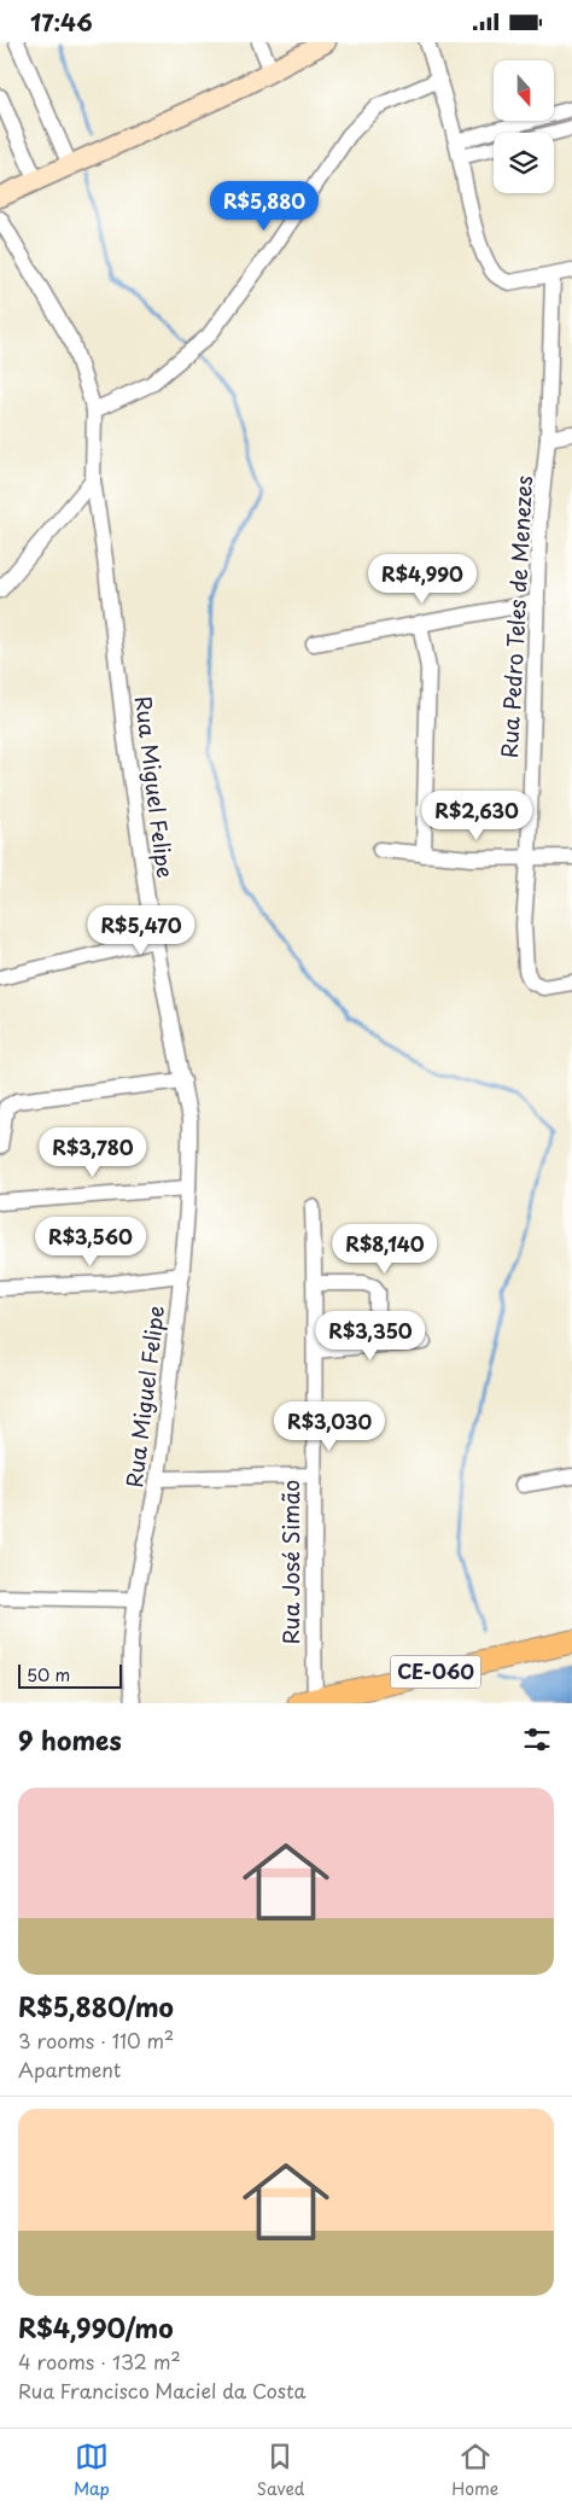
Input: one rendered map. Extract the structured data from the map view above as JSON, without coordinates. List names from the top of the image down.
{
  "streets": {
    "main road": ["CE-060"],
    "street": ["Rua Pedro Teles de Menezes", "Rua Miguel Felipe", "Rua José Simão"]
  },
  "crossings": [
    ["Rua José Simão", "CE-060"]
  ],
  "scale_bar": "50 m",
  "north": "bottom",
  "page": {
    "status": "17:46",
    "price": [
      "R$5,880",
      "R$4,990",
      "R$2,630",
      "R$5,470",
      "R$3,780",
      "R$3,560",
      "R$8,140",
      "R$3,350",
      "R$3,030"
    ],
    "scale": "50 m",
    "heading": "9 homes",
    "list": [
      {
        "name": "R$5,880/mo",
        "note": "3 rooms · 110 m² · Apartment"
      },
      {
        "name": "R$4,990/mo",
        "note": "4 rooms · 132 m² · Rua Francisco Maciel da Costa"
      }
    ],
    "tabs": ["Map", "Saved", "Home"]
  }
}
